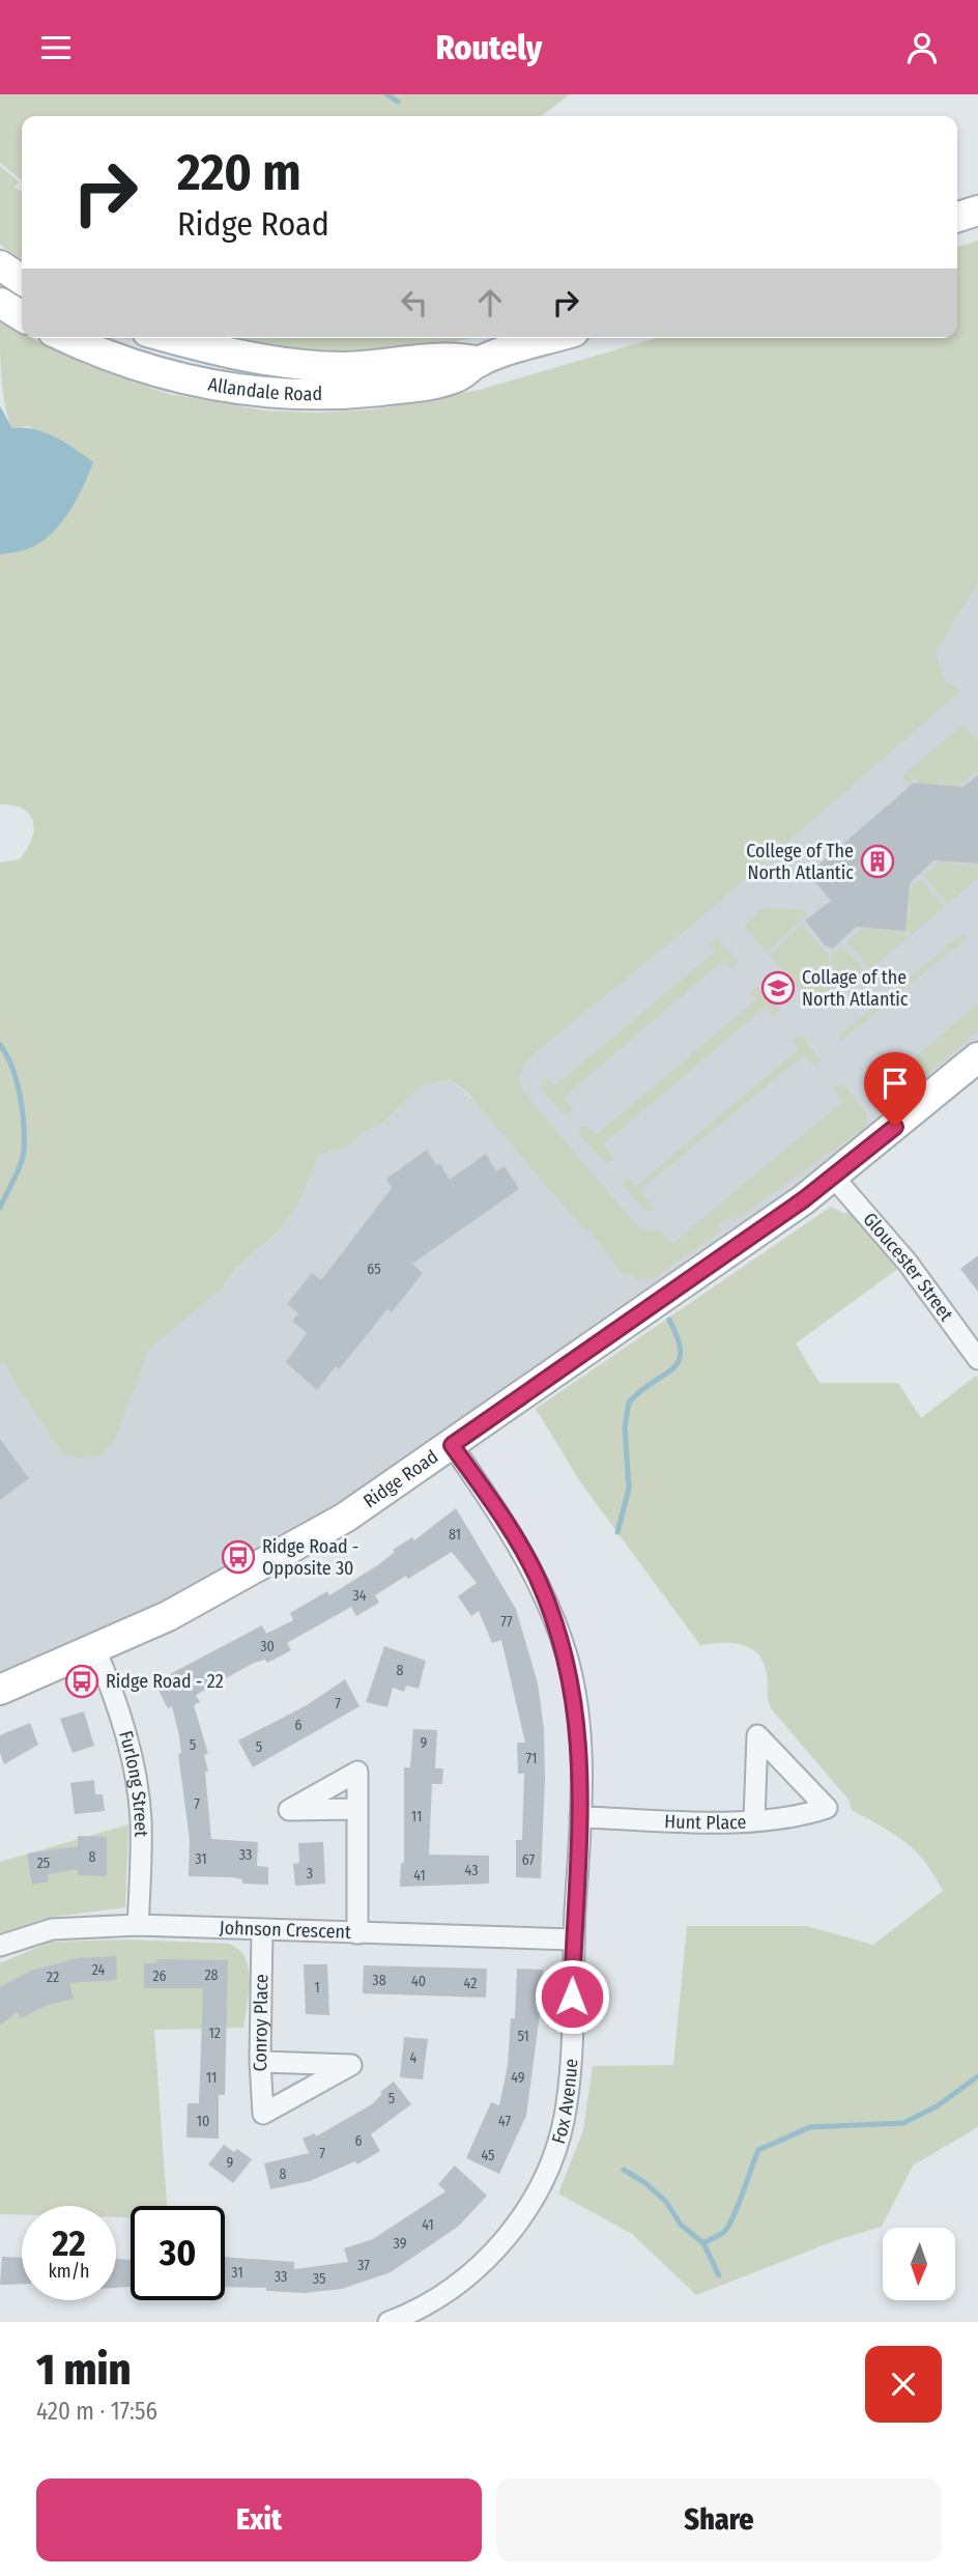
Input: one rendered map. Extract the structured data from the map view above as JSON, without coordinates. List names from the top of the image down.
{
  "streets": {
    "street": [
      "Allandale Road",
      "Gloucester Street",
      "Ridge Road",
      "Furlong Street",
      "Hunt Place",
      "Johnson Crescent",
      "Conroy Place",
      "Fox Avenue"
    ]
  },
  "crossings": [
    ["Gloucester Street", "Ridge Road"],
    ["Ridge Road", "Furlong Street"],
    ["Ridge Road", "Fox Avenue"],
    ["Furlong Street", "Johnson Crescent"],
    ["Hunt Place", "Fox Avenue"],
    ["Johnson Crescent", "Conroy Place"],
    ["Johnson Crescent", "Fox Avenue"]
  ],
  "places": {
    "building": ["College of The North Atlantic"],
    "school or university": ["Collage of the North Atlantic"],
    "bus stop": ["Ridge Road - Opposite 30", "Ridge Road - 22"]
  },
  "house_numbers": [
    "65",
    "81",
    "34",
    "77",
    "30",
    "8",
    "7",
    "6",
    "9",
    "5",
    "5",
    "71",
    "7",
    "11",
    "33",
    "8",
    "31",
    "67",
    "25",
    "43",
    "3",
    "41",
    "24",
    "28",
    "26",
    "22",
    "38",
    "40",
    "42",
    "1",
    "12",
    "51",
    "4",
    "11",
    "49",
    "5",
    "10",
    "47",
    "6",
    "7",
    "45",
    "9",
    "8",
    "41",
    "39",
    "37",
    "31",
    "33",
    "35"
  ],
  "north": "bottom",
  "page": {
    "header": "Routely",
    "turn": ["220 m", "Ridge Road"],
    "speed": "22 km/h",
    "limit": "30",
    "heading": ["1 min", "420 m · 17:56"],
    "buttons": ["Exit", "Share"]
  }
}
